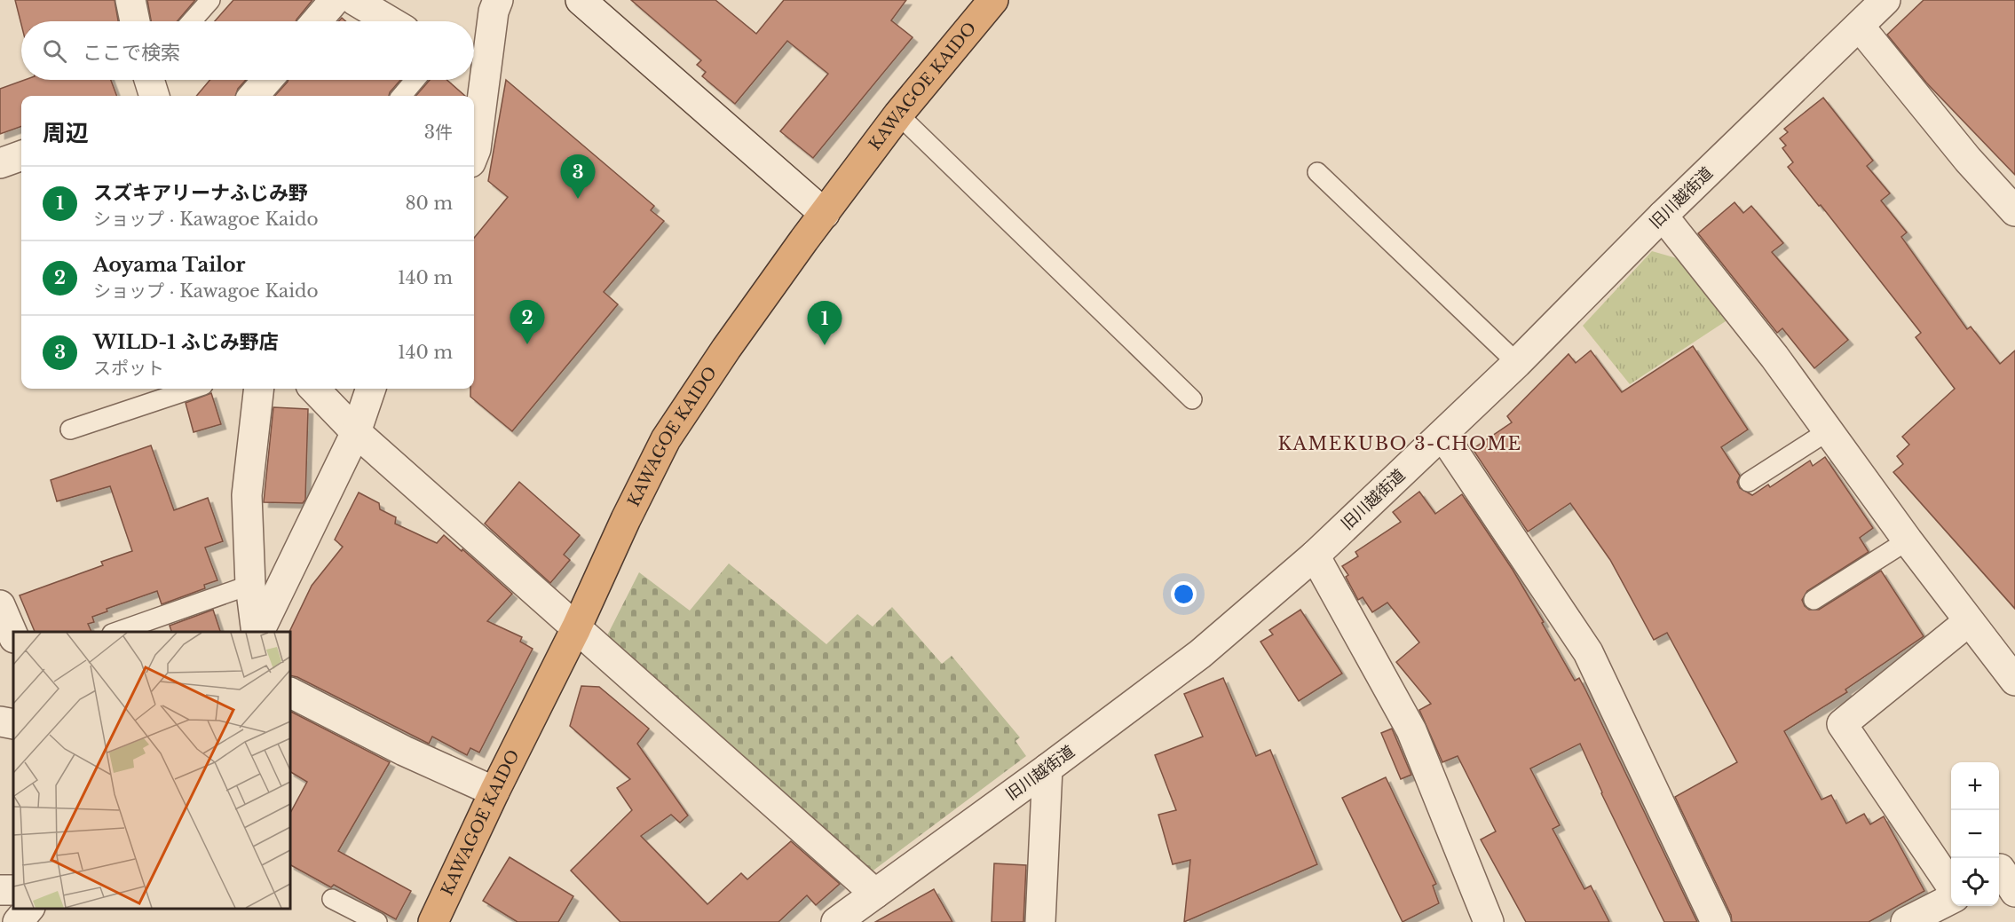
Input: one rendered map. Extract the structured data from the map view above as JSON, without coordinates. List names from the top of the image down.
{
  "streets": {
    "highway": ["KAWAGOE KAIDO"],
    "street": ["旧川越街道"]
  },
  "districts": ["KAMEKUBO 3-CHOME"],
  "page": {
    "search": "ここで検索",
    "heading": ["周辺", "3件"],
    "pins": ["3", "2", "1"],
    "list": [
      {
        "mark": "1",
        "name": "スズキアリーナふじみ野",
        "note": "ショップ · Kawagoe Kaido",
        "value": "80 m"
      },
      {
        "mark": "2",
        "name": "Aoyama Tailor",
        "note": "ショップ · Kawagoe Kaido",
        "value": "140 m"
      },
      {
        "mark": "3",
        "name": "WILD-1 ふじみ野店",
        "note": "スポット",
        "value": "140 m"
      }
    ],
    "map_buttons": ["+", "−"]
  }
}
